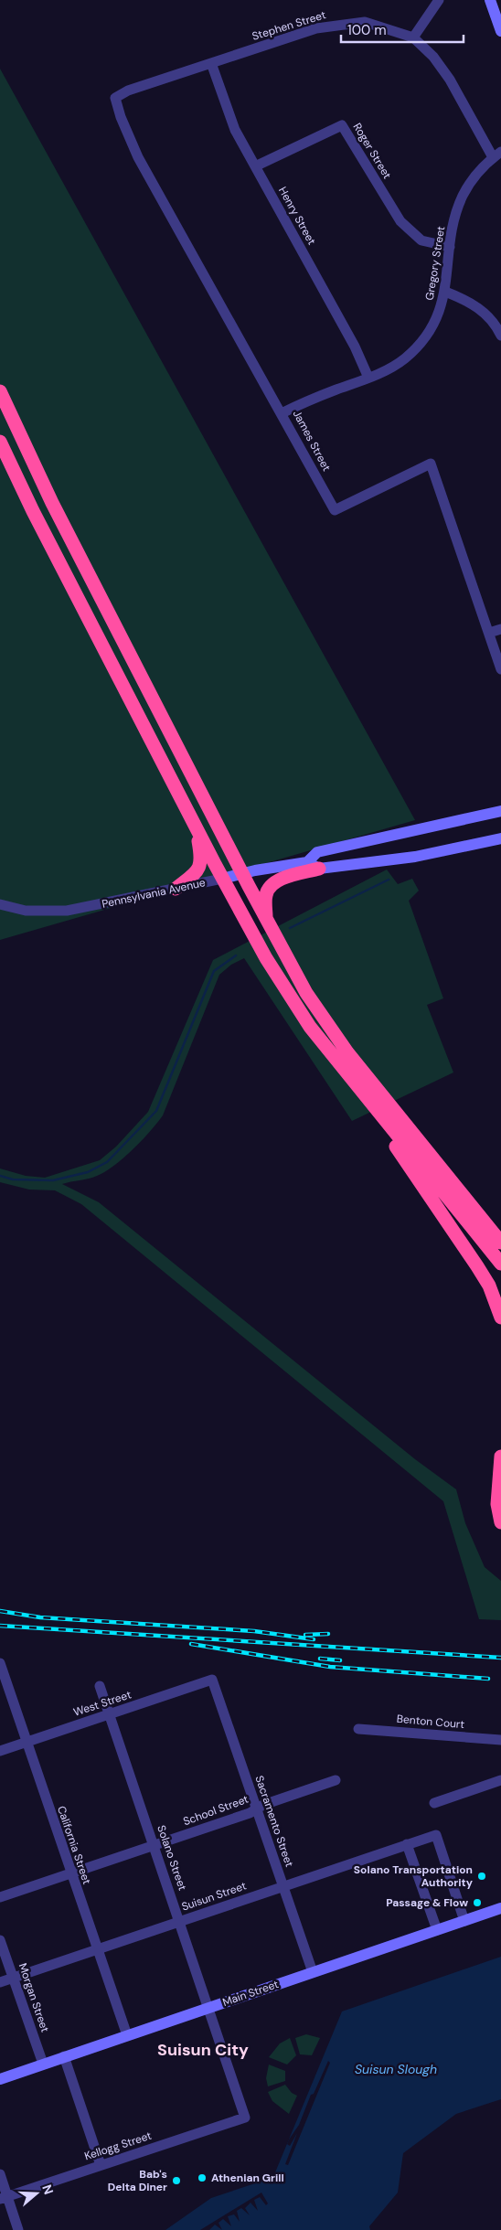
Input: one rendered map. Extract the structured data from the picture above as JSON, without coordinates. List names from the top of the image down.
{
  "streets": {
    "main road": ["Pennsylvania Avenue", "Main Street"],
    "street": [
      "Stephen Street",
      "Roger Street",
      "Henry Street",
      "Gregory Street",
      "James Street",
      "West Street",
      "Benton Court",
      "School Street",
      "Sacramento Street",
      "California Street",
      "Solano Street",
      "Suisun Street",
      "Morgan Street",
      "Kellogg Street"
    ]
  },
  "crossings": [
    ["Stephen Street", "Henry Street"],
    ["Stephen Street", "Gregory Street"],
    ["Stephen Street", "James Street"],
    ["Roger Street", "Henry Street"],
    ["Roger Street", "Gregory Street"],
    ["Henry Street", "Gregory Street"],
    ["Gregory Street", "James Street"],
    ["West Street", "Sacramento Street"],
    ["West Street", "California Street"],
    ["West Street", "Solano Street"],
    ["School Street", "Sacramento Street"],
    ["School Street", "California Street"],
    ["School Street", "Solano Street"],
    ["Sacramento Street", "Suisun Street"],
    ["Sacramento Street", "Main Street"],
    ["California Street", "Suisun Street"],
    ["California Street", "Main Street"],
    ["Solano Street", "Suisun Street"],
    ["Solano Street", "Main Street"],
    ["Solano Street", "Kellogg Street"],
    ["Suisun Street", "Main Street"],
    ["Suisun Street", "Morgan Street"],
    ["Main Street", "Morgan Street"]
  ],
  "districts": ["Suisun City"],
  "water": ["Suisun Slough"],
  "places": [
    "Solano Transportation Authority",
    "Passage & Flow",
    "Athenian Grill",
    "Bab's Delta Diner"
  ],
  "scale_bar": "100 m",
  "north": "right"
}
